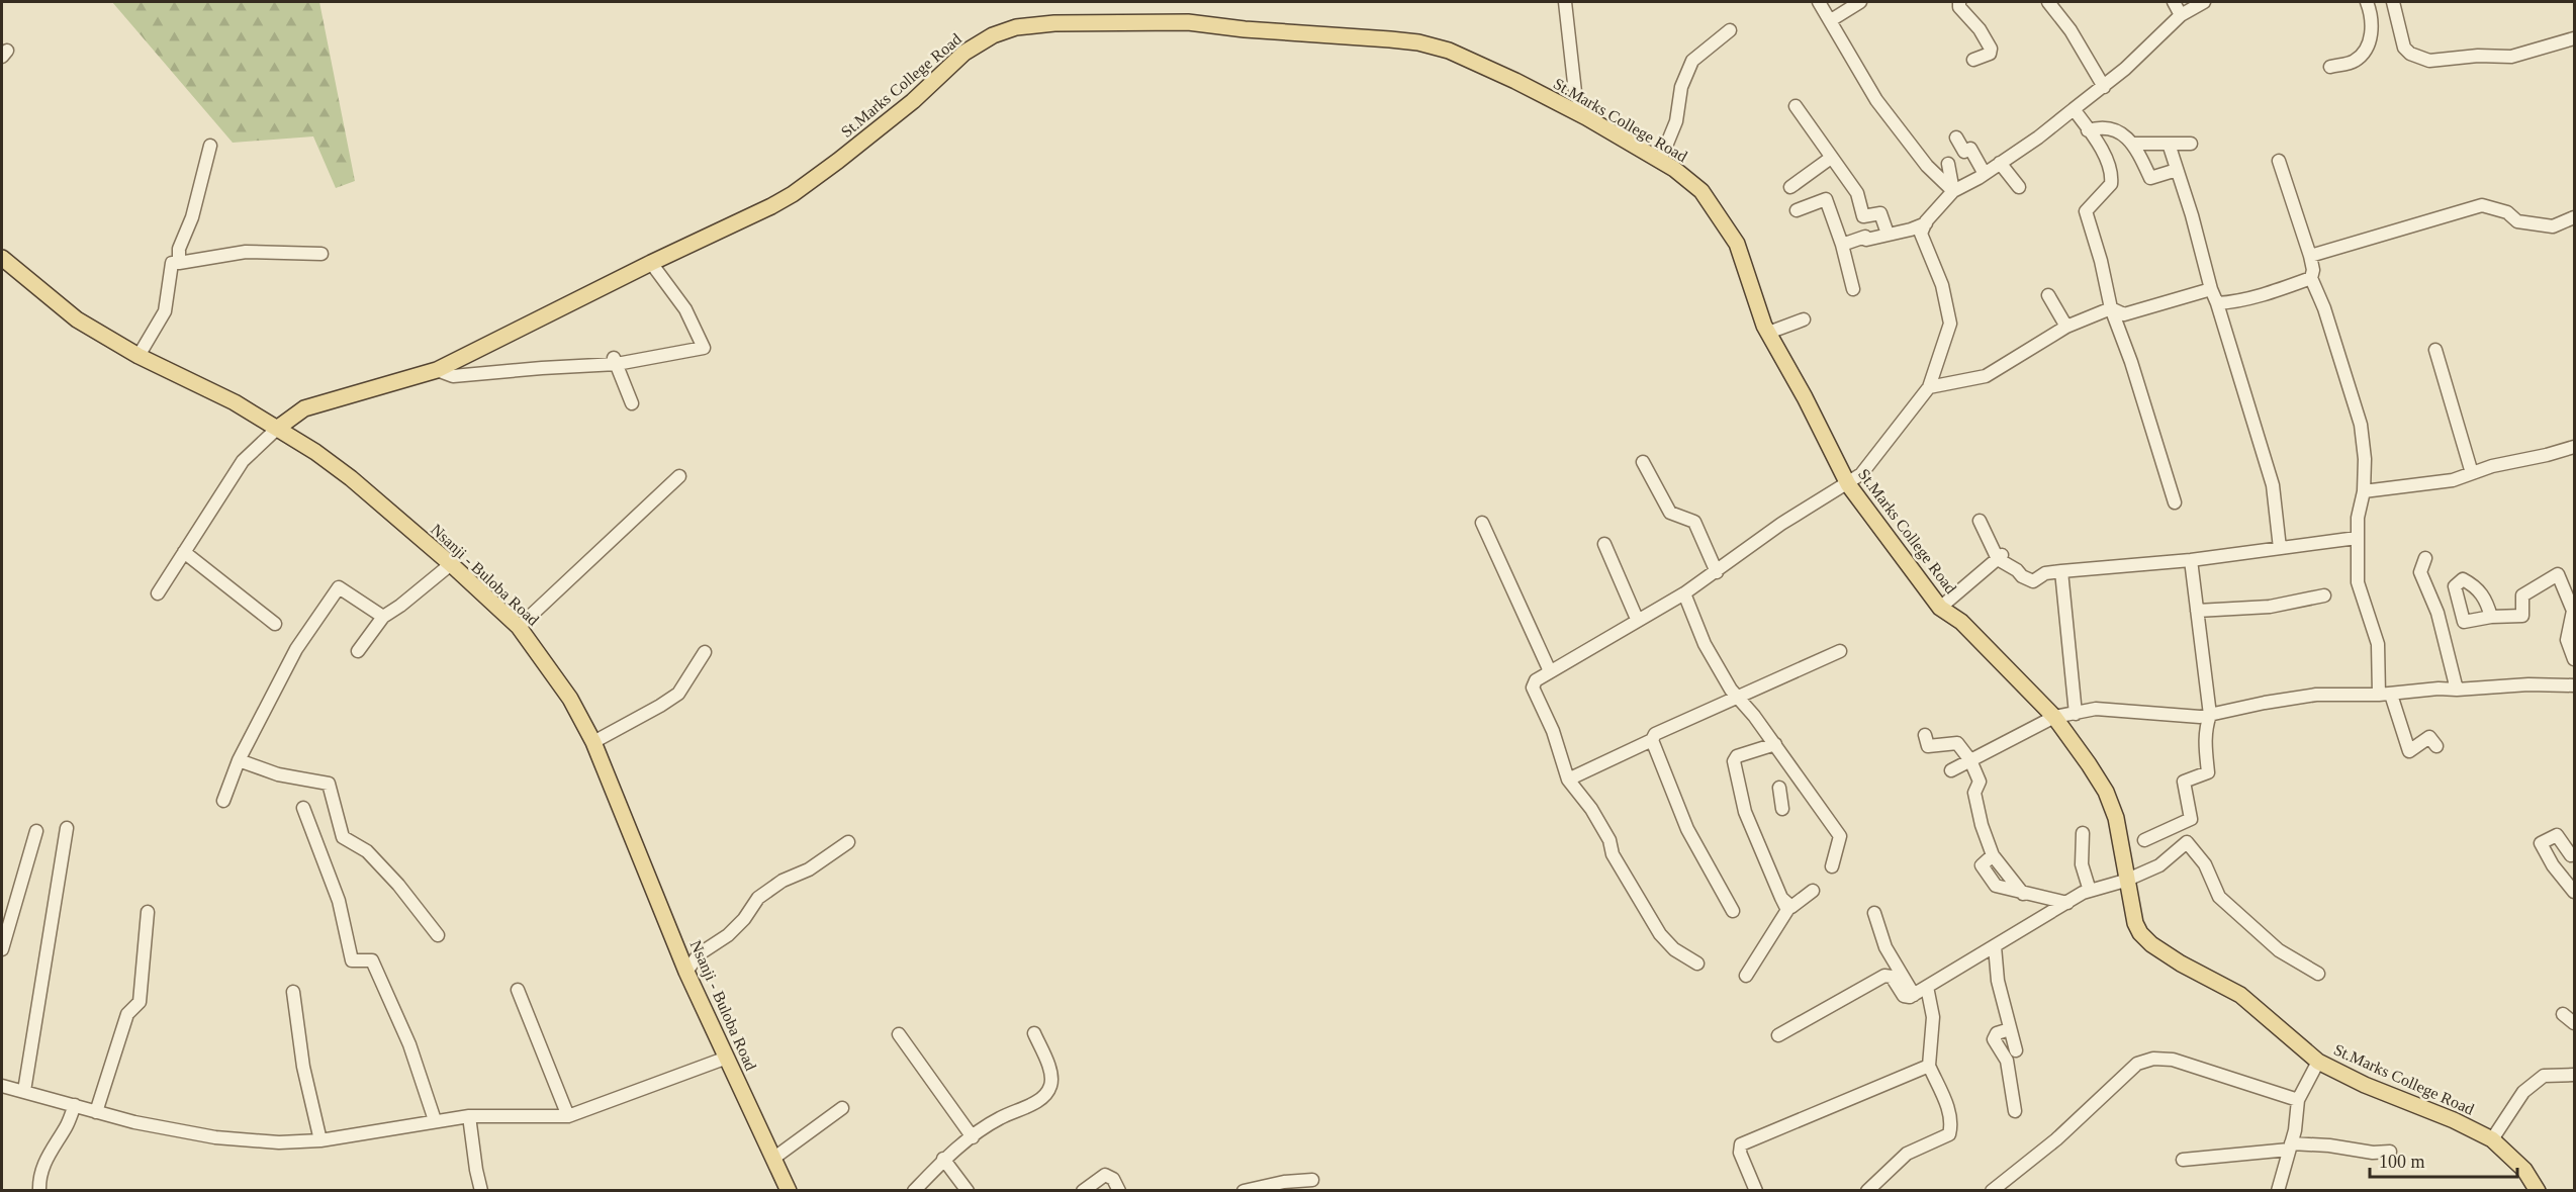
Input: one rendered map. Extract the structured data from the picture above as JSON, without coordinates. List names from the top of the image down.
{
  "streets": {
    "main road": ["St.Marks College Road", "Nsanji - Buloba Road"]
  },
  "crossings": [
    ["St.Marks College Road", "Nsanji - Buloba Road"]
  ],
  "scale_bar": "100 m"
}
